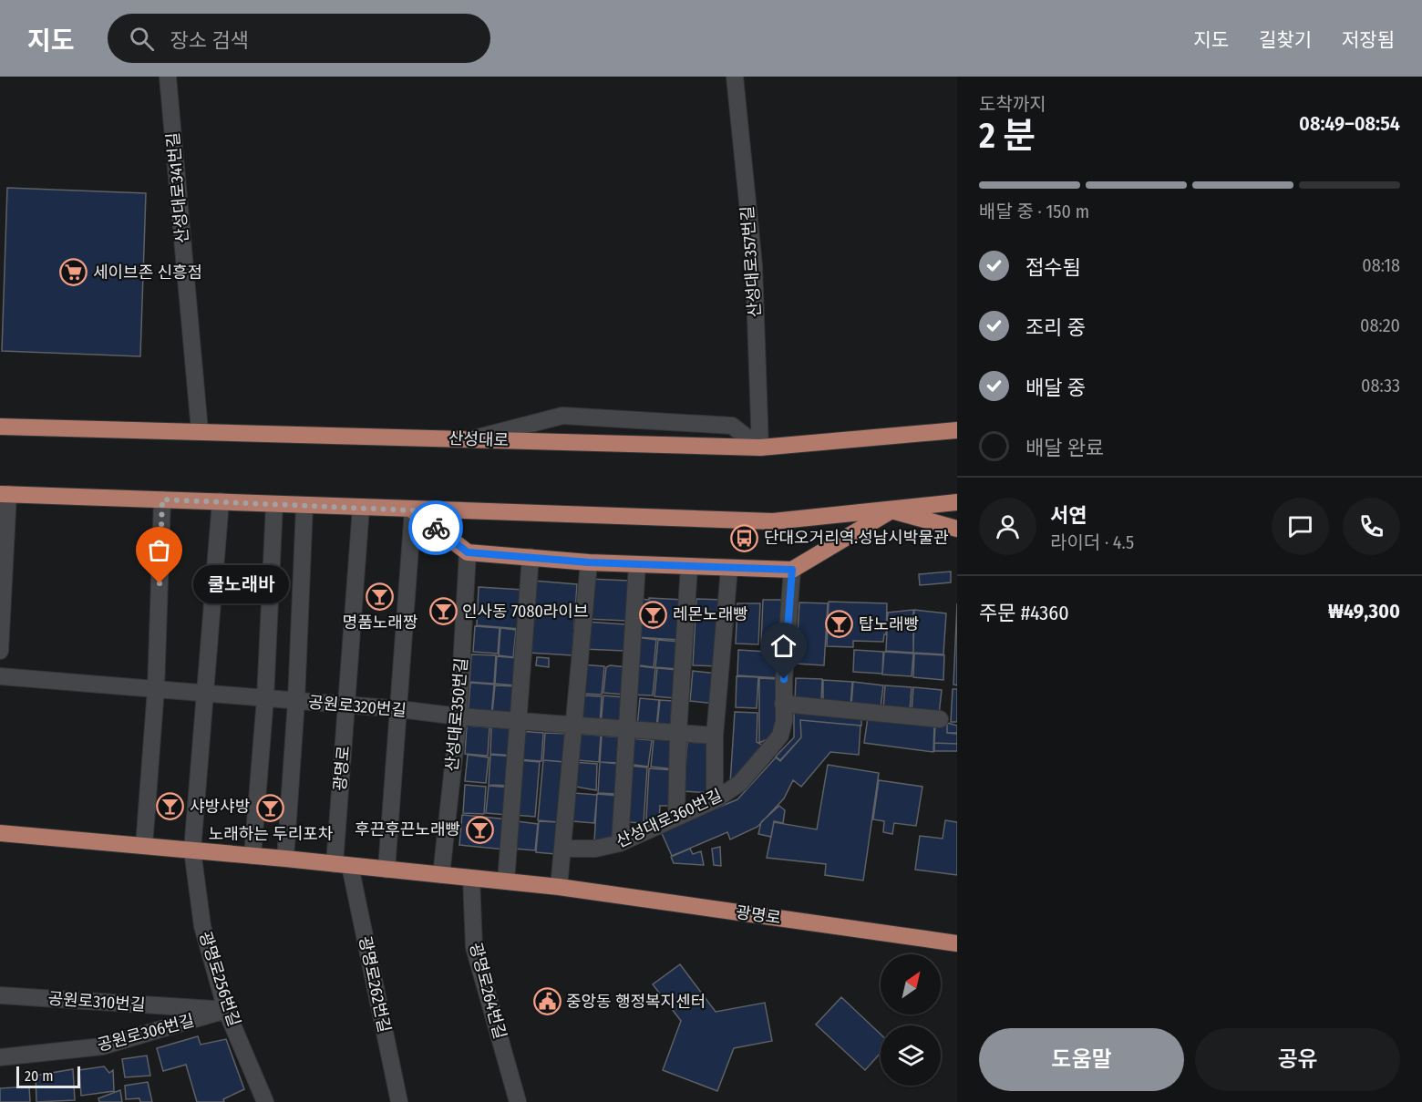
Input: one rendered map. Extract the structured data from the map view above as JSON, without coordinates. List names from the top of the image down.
{
  "streets": {
    "main road": ["산성대로", "광명로"],
    "street": [
      "산성대로341번길",
      "산성대로357번길",
      "공원로320번길",
      "산성대로350번길",
      "산성대로360번길",
      "광명로256번길",
      "광명로262번길",
      "광명로264번길",
      "공원로310번길",
      "공원로306번길"
    ]
  },
  "crossings": [
    ["산성대로341번길", "산성대로"],
    ["산성대로357번길", "산성대로"],
    ["공원로320번길", "산성대로350번길"],
    ["공원로320번길", "광명로"],
    ["산성대로350번길", "광명로"],
    ["광명로", "광명로256번길"],
    ["광명로", "광명로262번길"],
    ["광명로", "광명로264번길"],
    ["광명로256번길", "공원로310번길"],
    ["광명로256번길", "공원로306번길"],
    ["공원로310번길", "공원로306번길"]
  ],
  "places": {
    "supermarket": ["세이브존 신흥점"],
    "bus stop": ["단대오거리역.성남시박물관"],
    "other": ["쿨노래바"],
    "bar": [
      "명품노래짱",
      "인사동 7080라이브",
      "레몬노래빵",
      "탑노래빵",
      "샤방샤방",
      "노래하는 두리포차",
      "후끈후끈노래빵"
    ],
    "public building": ["중앙동 행정복지센터"]
  },
  "scale_bar": "20 m",
  "north": "top right",
  "page": {
    "header": "지도",
    "search": "장소 검색",
    "nav": ["지도", "길찾기", "저장됨"],
    "heading": ["2 분", "도착까지", "08:49–08:54"],
    "panel": [
      "서연",
      "라이더 · 4.5",
      "주문 #4360",
      "₩49,300"
    ],
    "bar": "배달 중 · 150 m",
    "list": [
      ["접수됨", "08:18"],
      ["조리 중", "08:20"],
      ["배달 중", "08:33"],
      "배달 완료"
    ],
    "bubble": "쿨노래바",
    "buttons": ["도움말", "공유"],
    "scale": "20 m"
  }
}
